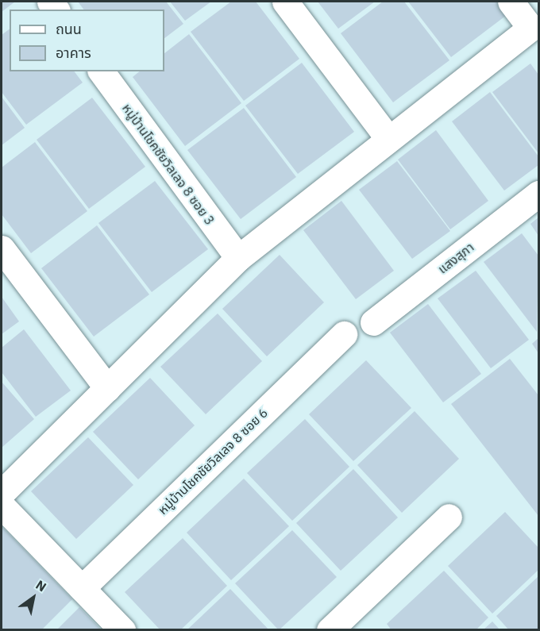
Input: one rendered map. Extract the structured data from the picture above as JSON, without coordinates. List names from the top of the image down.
{
  "streets": {
    "street": ["หมู่บ้านโชคชัยวิลเลจ 8 ซอย 3", "แสงสุภา", "หมู่บ้านโชคชัยวิลเลจ 8 ซอย 6"]
  },
  "legend": ["ถนน", "อาคาร"],
  "north": "top right"
}
